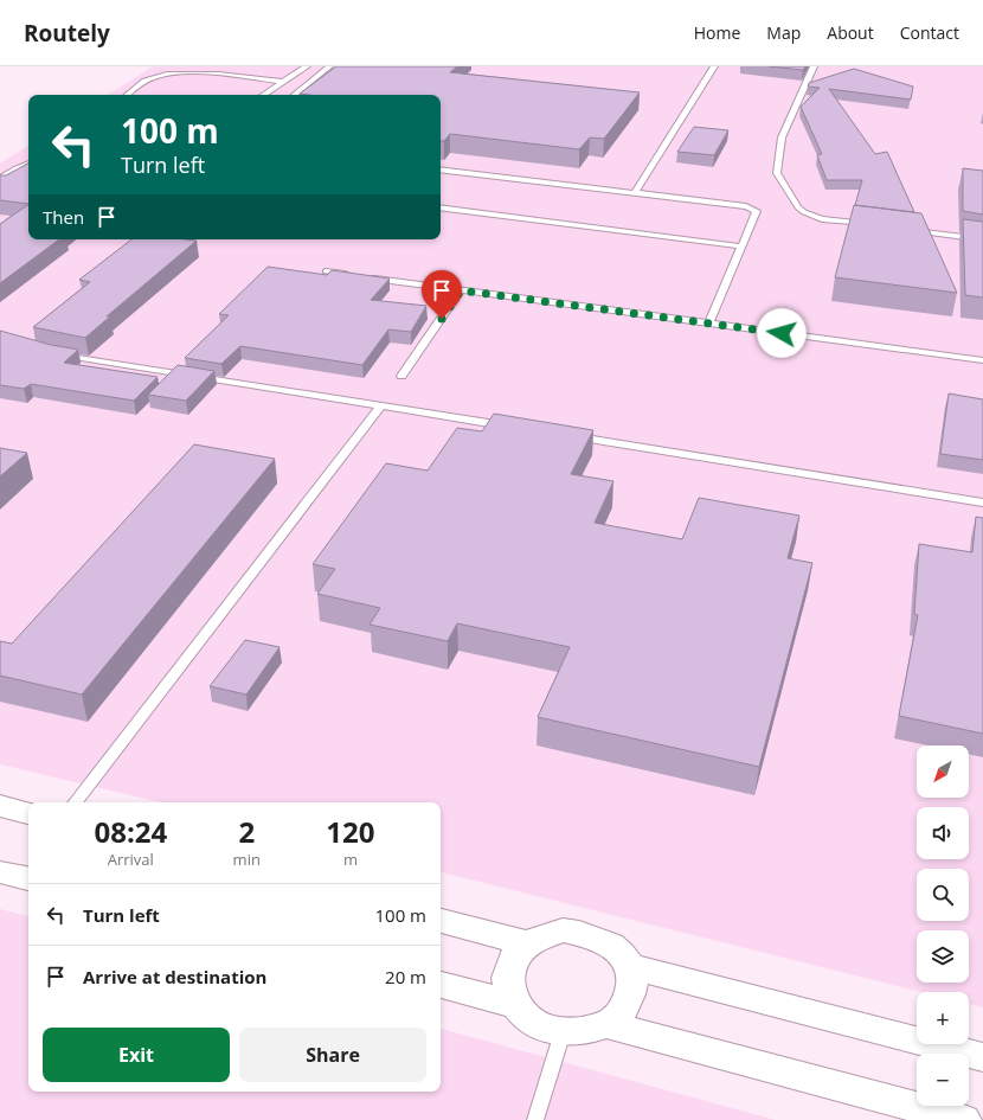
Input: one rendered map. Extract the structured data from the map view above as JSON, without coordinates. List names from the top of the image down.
{
  "north": "bottom left",
  "page": {
    "header": "Routely",
    "nav": [
      "Home",
      "Map",
      "About",
      "Contact"
    ],
    "turn": ["100 m", "Turn left"],
    "then": "Then",
    "map_buttons": ["+", "−"],
    "eta": [
      "08:24",
      "Arrival",
      "2",
      "min",
      "120",
      "m"
    ],
    "list": [
      {
        "name": "Turn left",
        "value": "100 m"
      },
      {
        "name": "Arrive at destination",
        "value": "20 m"
      }
    ],
    "buttons": ["Exit", "Share"]
  }
}
